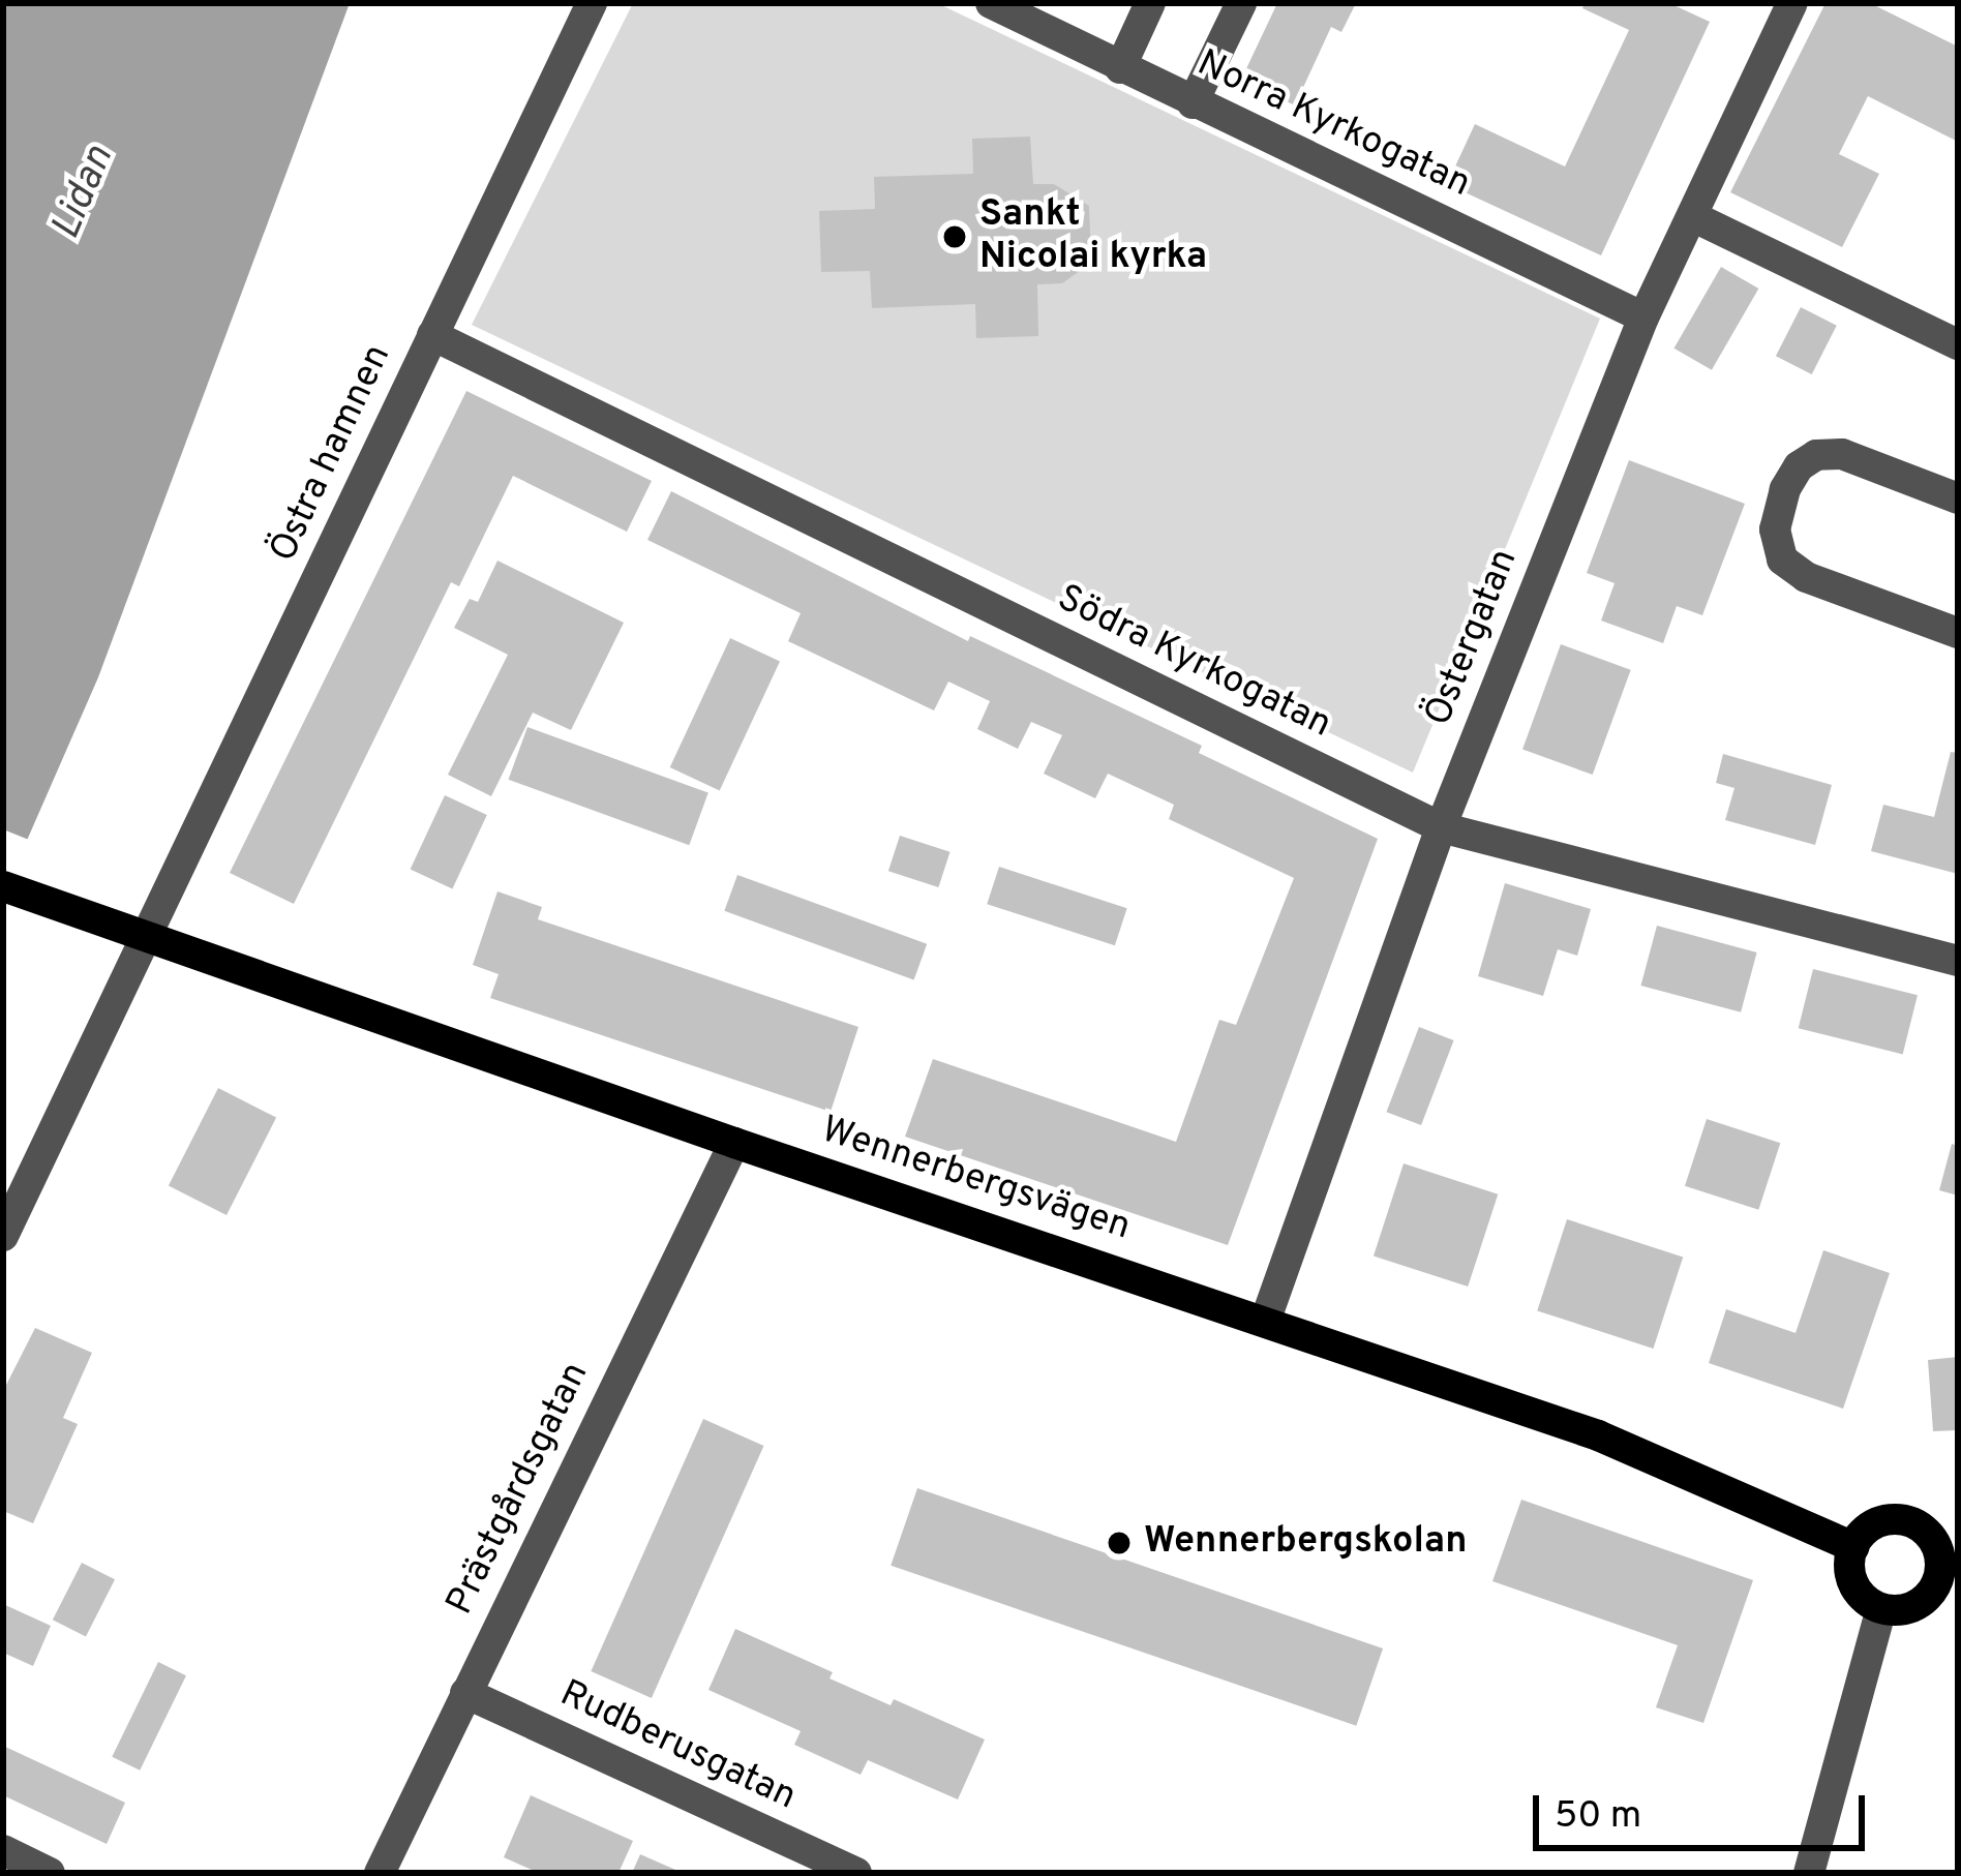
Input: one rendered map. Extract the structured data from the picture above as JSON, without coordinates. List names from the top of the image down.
{
  "streets": {
    "main road": ["Wennerbergsvägen"],
    "street": [
      "Norra Kyrkogatan",
      "Östra hamnen",
      "Östergatan",
      "Södra Kyrkogatan",
      "Prästgårdsgatan",
      "Rudberusgatan"
    ]
  },
  "crossings": [
    ["Norra Kyrkogatan", "Östergatan"],
    ["Östra hamnen", "Södra Kyrkogatan"],
    ["Östra hamnen", "Wennerbergsvägen"],
    ["Östergatan", "Södra Kyrkogatan"],
    ["Östergatan", "Wennerbergsvägen"],
    ["Wennerbergsvägen", "Prästgårdsgatan"],
    ["Prästgårdsgatan", "Rudberusgatan"]
  ],
  "water": ["Lidan"],
  "places": ["Sankt Nicolai kyrka", "Wennerbergskolan"],
  "scale_bar": "50 m"
}
